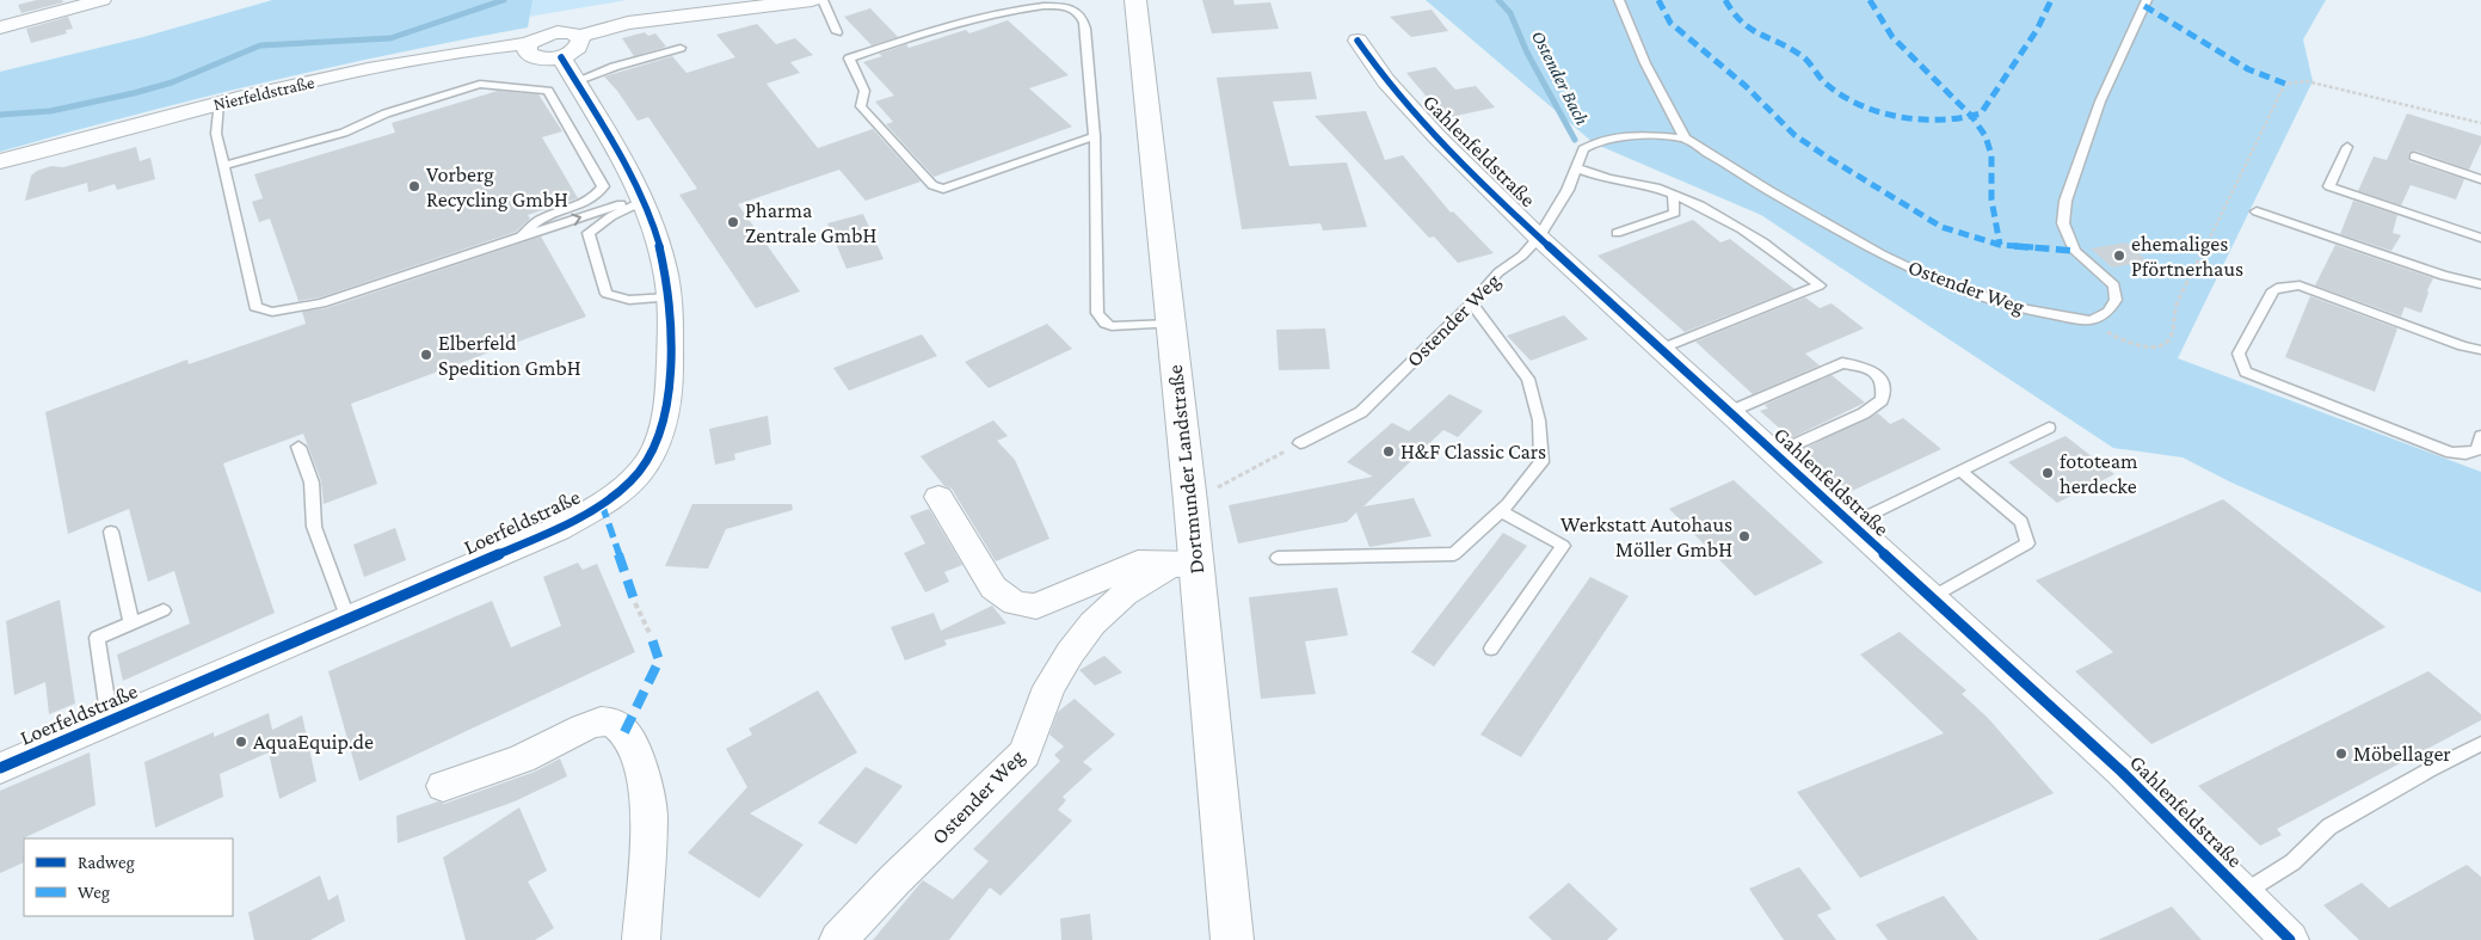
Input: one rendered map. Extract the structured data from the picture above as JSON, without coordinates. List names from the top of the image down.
{
  "streets": {
    "main road": ["Dortmunder Landstraße"],
    "street": [
      "Nierfeldstraße",
      "Gahlenfeldstraße",
      "Ostender Weg",
      "Loerfeldstraße"
    ]
  },
  "crossings": [
    ["Gahlenfeldstraße", "Ostender Weg"],
    ["Ostender Weg", "Dortmunder Landstraße"]
  ],
  "water": ["Ostender Bach"],
  "places": [
    "Vorberg Recycling GmbH",
    "Pharma Zentrale GmbH",
    "ehemaliges Pförtnerhaus",
    "Elberfeld Spedition GmbH",
    "H&F Classic Cars",
    "fototeam herdecke",
    "Werkstatt Autohaus Möller GmbH",
    "AquaEquip.de",
    "Möbellager"
  ],
  "legend": ["Radweg", "Weg"]
}
